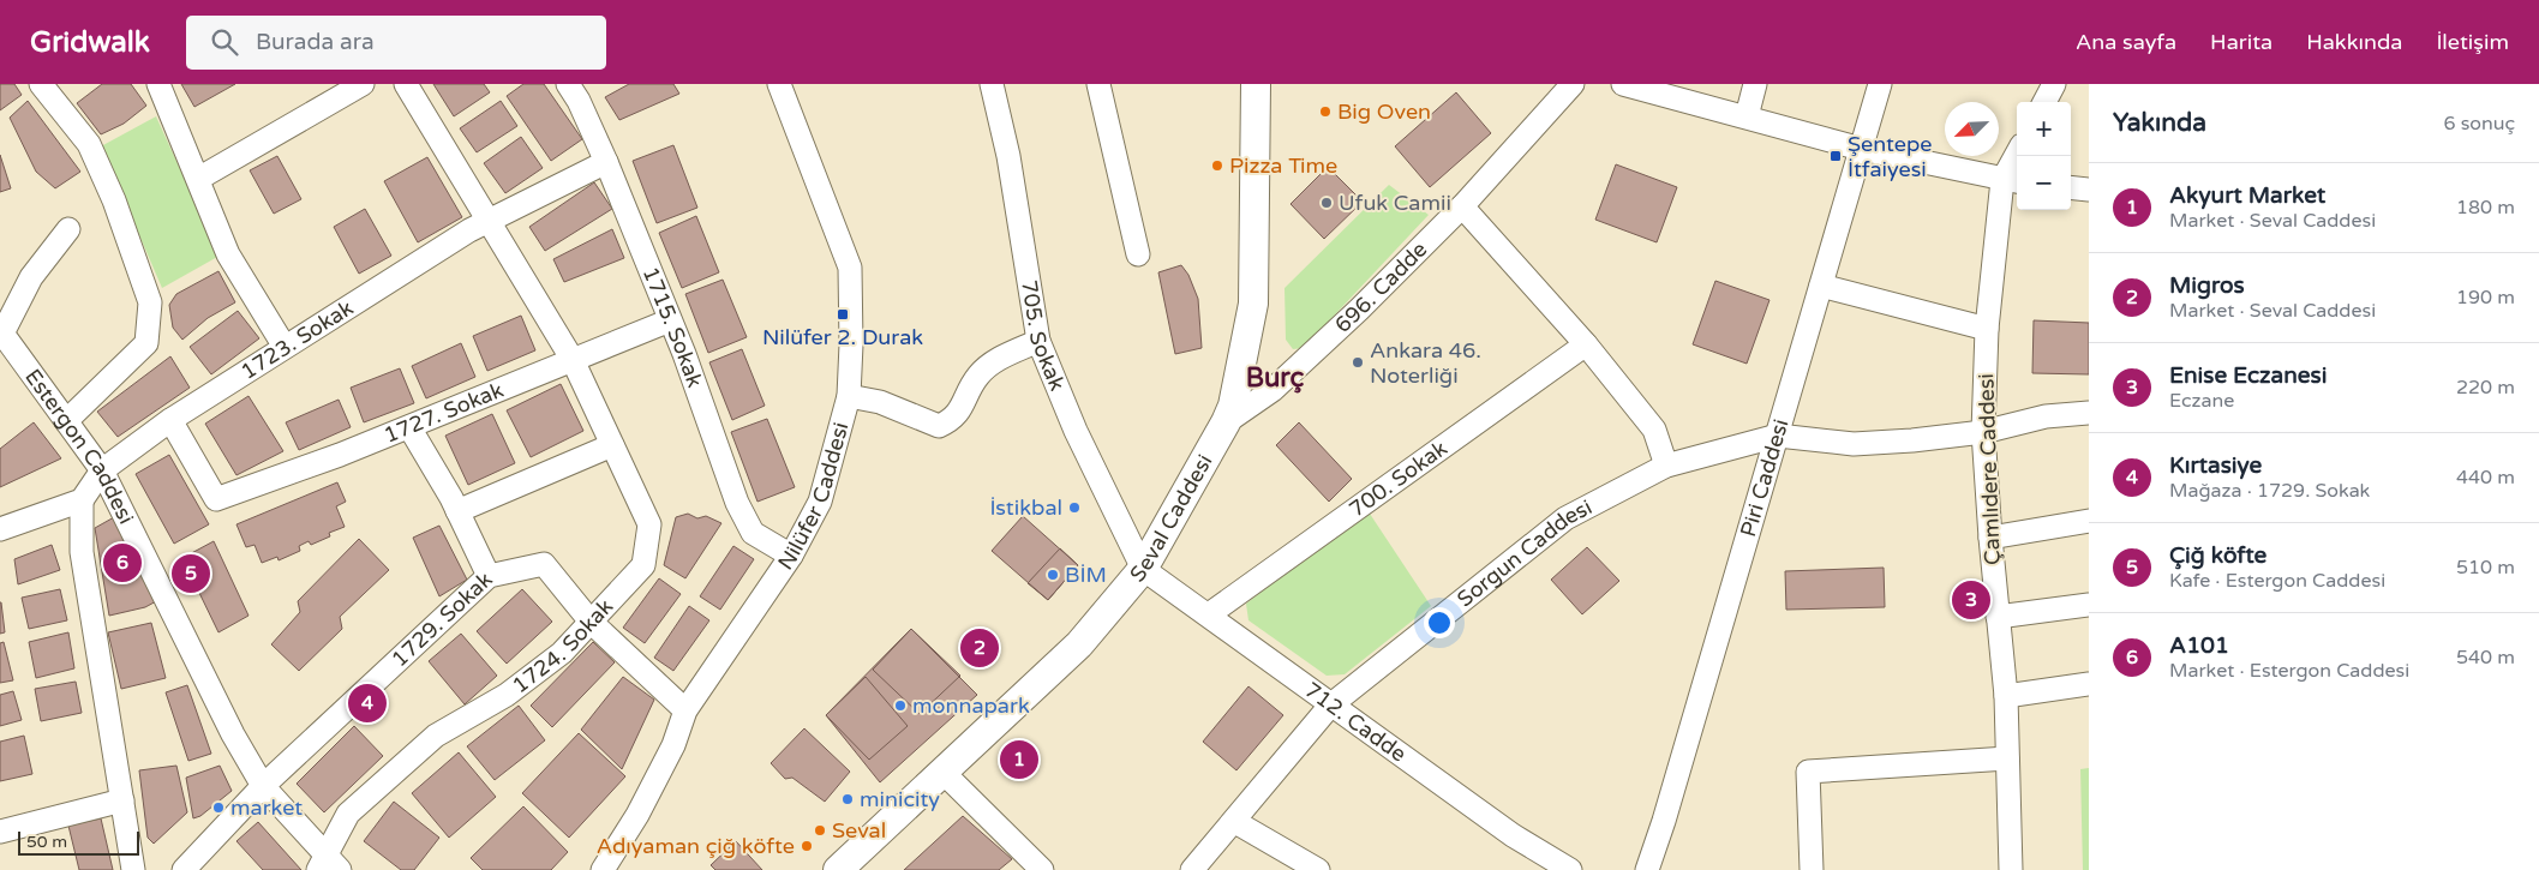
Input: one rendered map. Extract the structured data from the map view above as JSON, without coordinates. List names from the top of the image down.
{
  "streets": {
    "main road": ["Seval Caddesi"],
    "street": [
      "696. Cadde",
      "1715. Sokak",
      "705. Sokak",
      "1723. Sokak",
      "1727. Sokak",
      "Estergon Caddesi",
      "Çamlıdere Caddesi",
      "Piri Caddesi",
      "700. Sokak",
      "Nilüfer Caddesi",
      "Sorgun Caddesi",
      "1729. Sokak",
      "1724. Sokak",
      "712. Cadde"
    ]
  },
  "crossings": [
    ["696. Cadde", "Seval Caddesi"],
    ["1715. Sokak", "1723. Sokak"],
    ["1715. Sokak", "1727. Sokak"],
    ["1715. Sokak", "Nilüfer Caddesi"],
    ["705. Sokak", "Seval Caddesi"],
    ["705. Sokak", "712. Cadde"],
    ["1723. Sokak", "1727. Sokak"],
    ["1723. Sokak", "Estergon Caddesi"],
    ["1723. Sokak", "1724. Sokak"],
    ["1727. Sokak", "1724. Sokak"],
    ["Estergon Caddesi", "1729. Sokak"],
    ["Estergon Caddesi", "1724. Sokak"],
    ["Piri Caddesi", "Sorgun Caddesi"],
    ["700. Sokak", "712. Cadde"],
    ["Nilüfer Caddesi", "1729. Sokak"],
    ["Seval Caddesi", "712. Cadde"],
    ["Sorgun Caddesi", "712. Cadde"],
    ["1729. Sokak", "1724. Sokak"]
  ],
  "districts": ["Burç"],
  "places": {
    "other": [
      "Big Oven",
      "Pizza Time",
      "Ufuk Camii",
      "Ankara 46. Noterliği",
      "İstikbal",
      "BİM",
      "monnapark",
      "minicity",
      "market",
      "Seval",
      "Adıyaman çiğ köfte"
    ],
    "transit": ["Şentepe İtfaiyesi", "Nilüfer 2. Durak"]
  },
  "scale_bar": "50 m",
  "north": "bottom left",
  "page": {
    "header": "Gridwalk",
    "search": "Burada ara",
    "nav": [
      "Ana sayfa",
      "Harita",
      "Hakkında",
      "İletişim"
    ],
    "heading": ["Yakında", "6 sonuç"],
    "map_buttons": ["+", "−"],
    "list": [
      {
        "mark": "1",
        "name": "Akyurt Market",
        "note": "Market · Seval Caddesi",
        "value": "180 m"
      },
      {
        "mark": "2",
        "name": "Migros",
        "note": "Market · Seval Caddesi",
        "value": "190 m"
      },
      {
        "mark": "3",
        "name": "Enise Eczanesi",
        "note": "Eczane",
        "value": "220 m"
      },
      {
        "mark": "4",
        "name": "Kırtasiye",
        "note": "Mağaza · 1729. Sokak",
        "value": "440 m"
      },
      {
        "mark": "5",
        "name": "Çiğ köfte",
        "note": "Kafe · Estergon Caddesi",
        "value": "510 m"
      },
      {
        "mark": "6",
        "name": "A101",
        "note": "Market · Estergon Caddesi",
        "value": "540 m"
      }
    ],
    "pins": [
      "6",
      "5",
      "3",
      "2",
      "4",
      "1"
    ],
    "scale": "50 m"
  }
}
